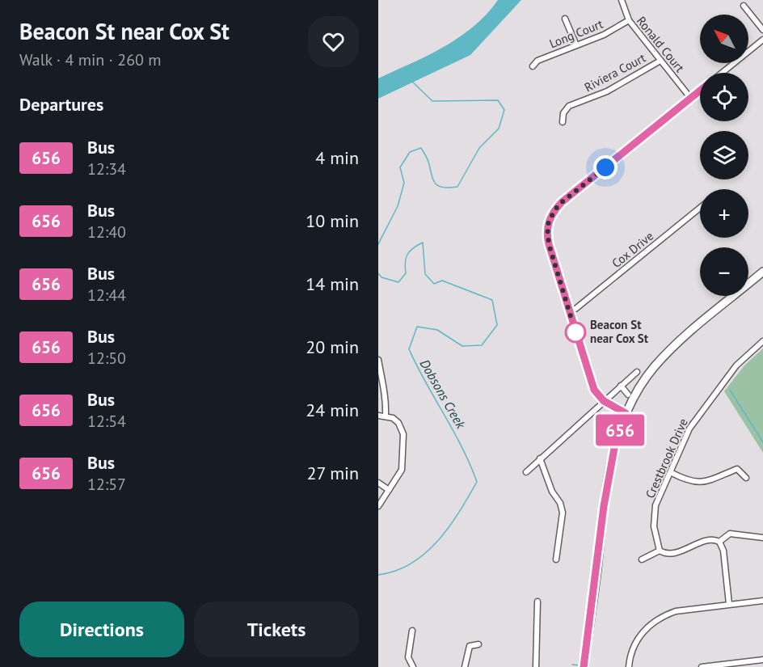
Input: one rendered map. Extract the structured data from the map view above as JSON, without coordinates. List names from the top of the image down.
{
  "streets": {
    "street": [
      "Long Court",
      "Ronald Court",
      "Riviera Court",
      "Cox Drive",
      "Crestbrook Drive"
    ]
  },
  "crossings": [
    ["Long Court", "Ronald Court"],
    ["Ronald Court", "Riviera Court"]
  ],
  "water": ["Dobsons Creek"],
  "places": ["Beacon St near Cox St"],
  "lines": ["bus line 656"],
  "north": "top left",
  "page": {
    "heading": [
      ["Beacon St near Cox St", "Walk · 4 min · 260 m"],
      "Departures"
    ],
    "on_map": "656",
    "map_buttons": ["+", "−"],
    "list": [
      {
        "mark": "656",
        "name": "Bus",
        "note": "12:34",
        "value": "4 min"
      },
      {
        "mark": "656",
        "name": "Bus",
        "note": "12:40",
        "value": "10 min"
      },
      {
        "mark": "656",
        "name": "Bus",
        "note": "12:44",
        "value": "14 min"
      },
      {
        "mark": "656",
        "name": "Bus",
        "note": "12:50",
        "value": "20 min"
      },
      {
        "mark": "656",
        "name": "Bus",
        "note": "12:54",
        "value": "24 min"
      },
      {
        "mark": "656",
        "name": "Bus",
        "note": "12:57",
        "value": "27 min"
      }
    ],
    "buttons": ["Directions", "Tickets"]
  }
}
